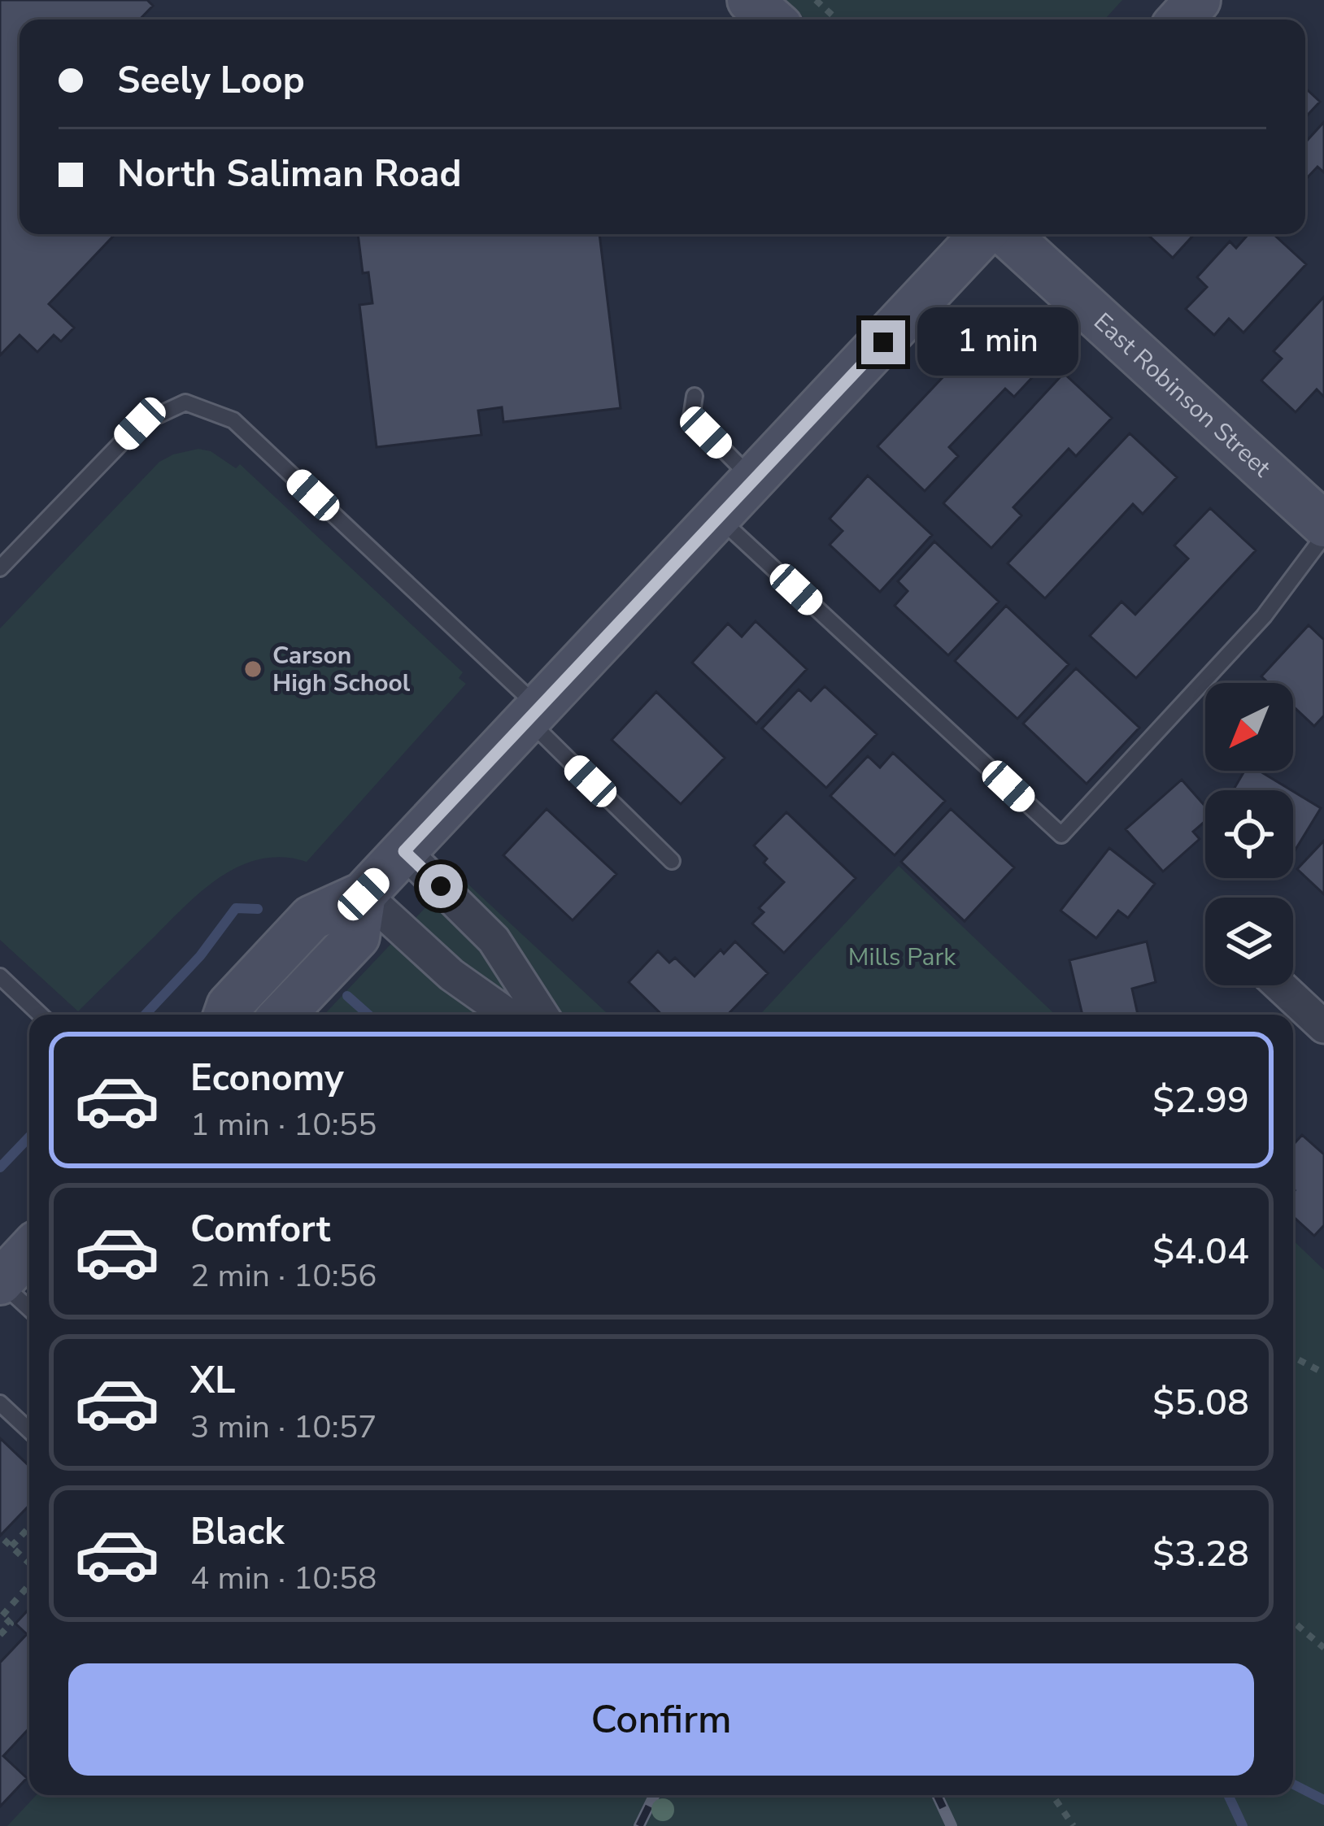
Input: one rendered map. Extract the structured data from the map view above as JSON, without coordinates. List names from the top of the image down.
{
  "streets": {
    "main road": ["East Robinson Street"]
  },
  "parks": ["Mills Park"],
  "places": ["Carson High School"],
  "north": "bottom left",
  "page": {
    "banner": ["Seely Loop", "North Saliman Road"],
    "bubble": "1 min",
    "list": [
      {
        "name": "Economy",
        "note": "1 min · 10:55",
        "value": "$2.99"
      },
      {
        "name": "Comfort",
        "note": "2 min · 10:56",
        "value": "$4.04"
      },
      {
        "name": "XL",
        "note": "3 min · 10:57",
        "value": "$5.08"
      },
      {
        "name": "Black",
        "note": "4 min · 10:58",
        "value": "$3.28"
      }
    ],
    "buttons": "Confirm"
  }
}
